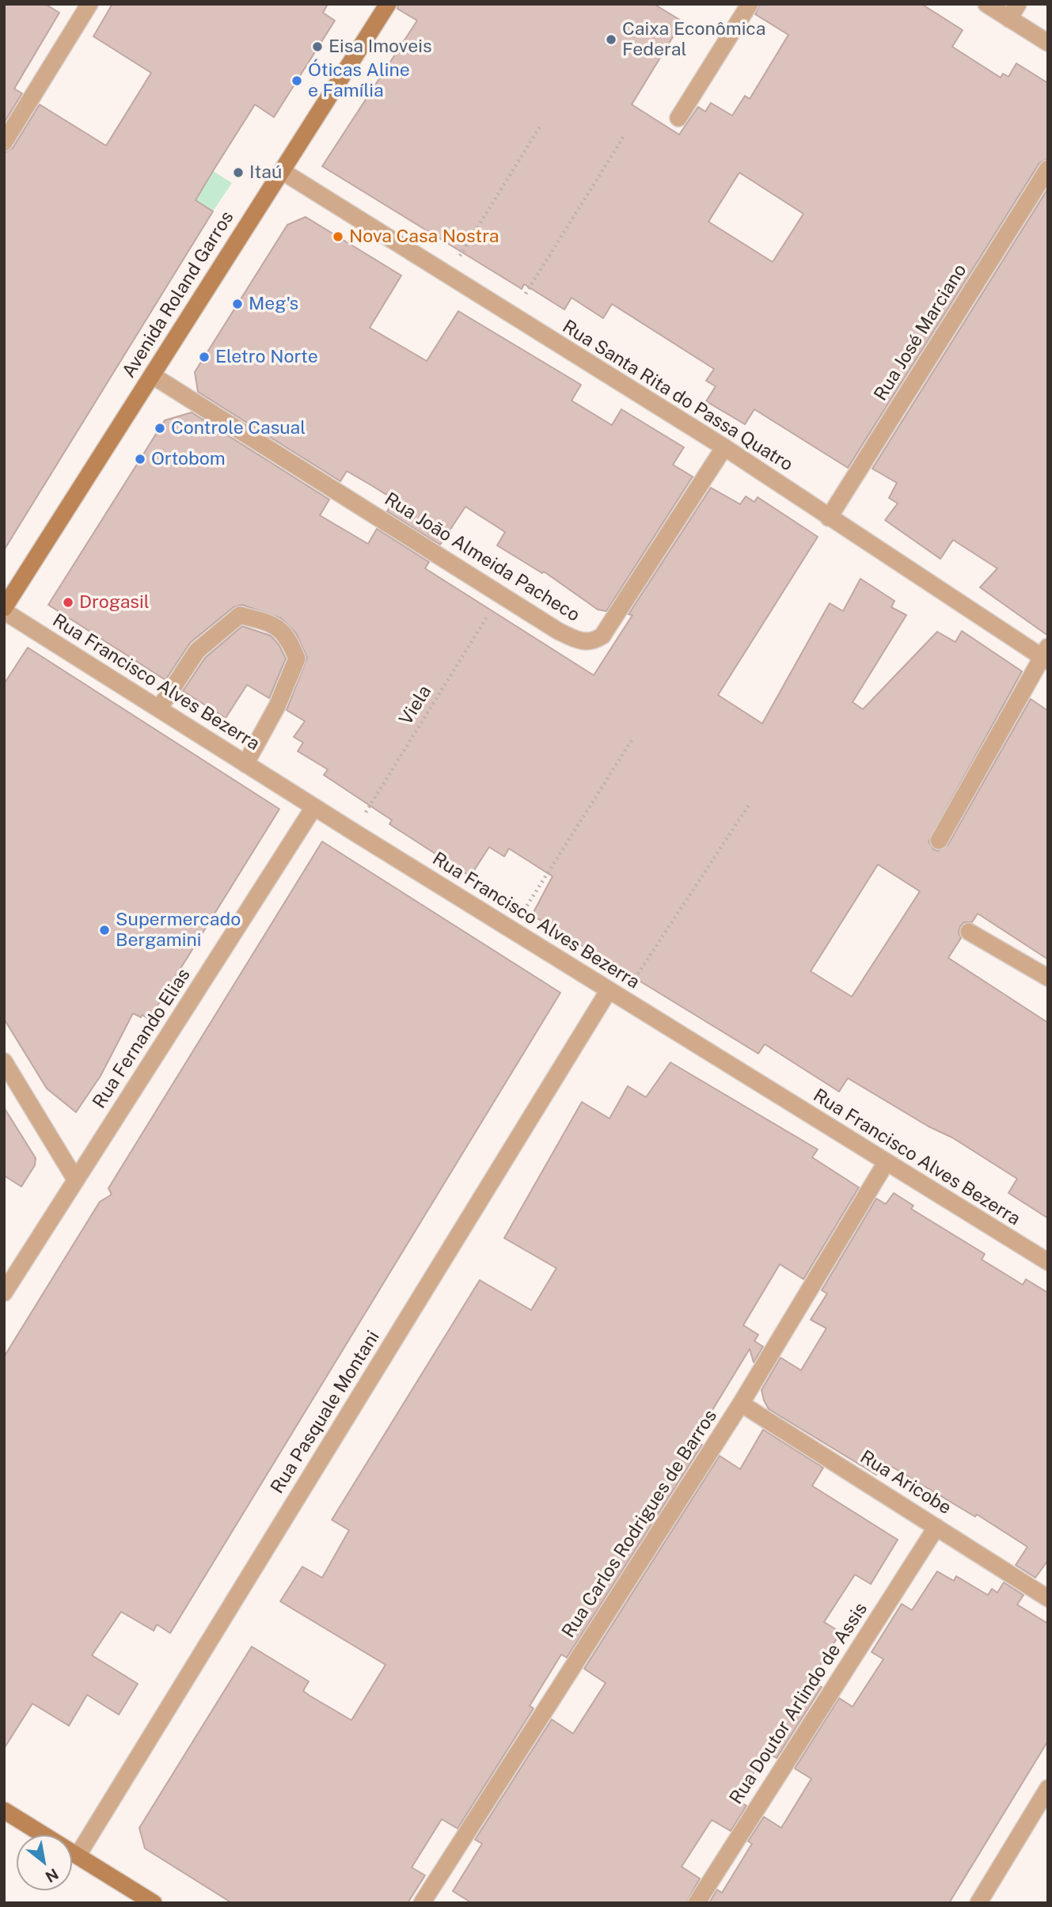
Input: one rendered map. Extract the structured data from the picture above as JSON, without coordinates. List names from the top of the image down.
{
  "streets": {
    "main road": ["Avenida Roland Garros"],
    "street": [
      "Rua José Marciano",
      "Rua Santa Rita do Passa Quatro",
      "Rua João Almeida Pacheco",
      "Rua Francisco Alves Bezerra",
      "Rua Fernando Elias",
      "Rua Pasquale Montani",
      "Rua Aricobe",
      "Rua Carlos Rodrigues de Barros",
      "Rua Doutor Arlindo de Assis"
    ],
    "path": ["Viela"]
  },
  "crossings": [
    ["Avenida Roland Garros", "Rua Santa Rita do Passa Quatro"],
    ["Avenida Roland Garros", "Rua João Almeida Pacheco"],
    ["Avenida Roland Garros", "Rua Francisco Alves Bezerra"],
    ["Rua José Marciano", "Rua Santa Rita do Passa Quatro"],
    ["Rua Santa Rita do Passa Quatro", "Rua João Almeida Pacheco"],
    ["Rua João Almeida Pacheco", "Viela"],
    ["Rua Francisco Alves Bezerra", "Viela"],
    ["Rua Francisco Alves Bezerra", "Rua Fernando Elias"],
    ["Rua Francisco Alves Bezerra", "Rua Pasquale Montani"],
    ["Rua Francisco Alves Bezerra", "Rua Carlos Rodrigues de Barros"],
    ["Rua Aricobe", "Rua Carlos Rodrigues de Barros"],
    ["Rua Aricobe", "Rua Doutor Arlindo de Assis"]
  ],
  "places": [
    "Caixa Econômica Federal",
    "Eisa Imoveis",
    "Óticas Aline e Família",
    "Itaú",
    "Nova Casa Nostra",
    "Meg's",
    "Eletro Norte",
    "Controle Casual",
    "Ortobom",
    "Drogasil",
    "Supermercado Bergamini"
  ],
  "north": "bottom right"
}
